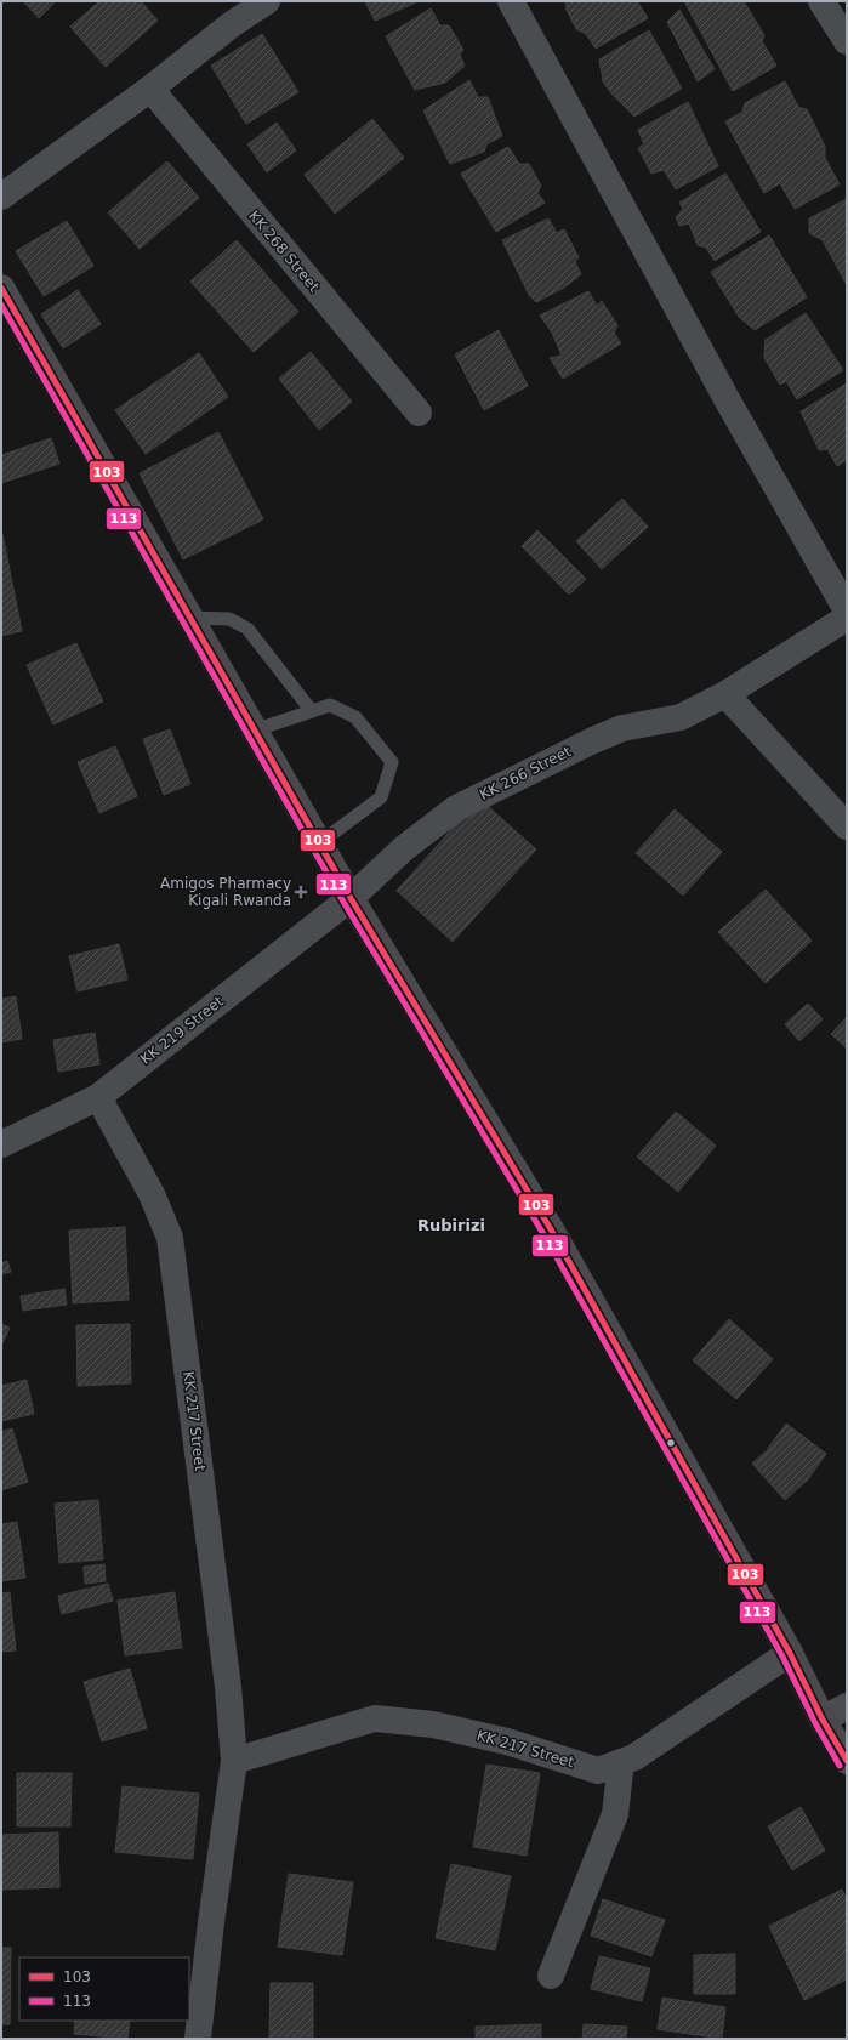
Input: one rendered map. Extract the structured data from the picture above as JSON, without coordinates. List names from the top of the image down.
{
  "streets": {
    "street": [
      "KK 268 Street",
      "KK 266 Street",
      "KK 219 Street",
      "KK 217 Street"
    ]
  },
  "crossings": [
    ["KK 266 Street", "KK 219 Street"],
    ["KK 219 Street", "KK 217 Street"]
  ],
  "districts": ["Rubirizi"],
  "places": {
    "health": ["Amigos Pharmacy Kigali Rwanda"]
  },
  "lines": ["transit line 103", "transit line 113"],
  "legend": ["103", "113"]
}
